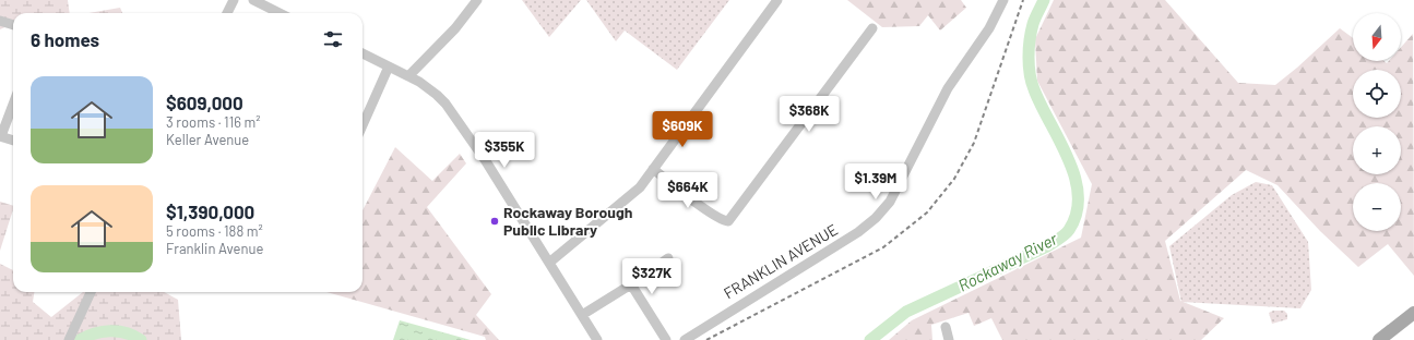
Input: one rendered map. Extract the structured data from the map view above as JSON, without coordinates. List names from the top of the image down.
{
  "streets": {
    "street": ["FRANKLIN AVENUE"]
  },
  "water": ["Rockaway River"],
  "places": ["Rockaway Borough Public Library"],
  "north": "bottom",
  "page": {
    "map_buttons": ["+", "−"],
    "heading": "6 homes",
    "list": [
      {
        "name": "$609,000",
        "note": "3 rooms · 116 m² · Keller Avenue"
      },
      {
        "name": "$1,390,000",
        "note": "5 rooms · 188 m² · Franklin Avenue"
      }
    ],
    "price": [
      "$368K",
      "$609K",
      "$355K",
      "$1.39M",
      "$664K",
      "$327K"
    ]
  }
}
